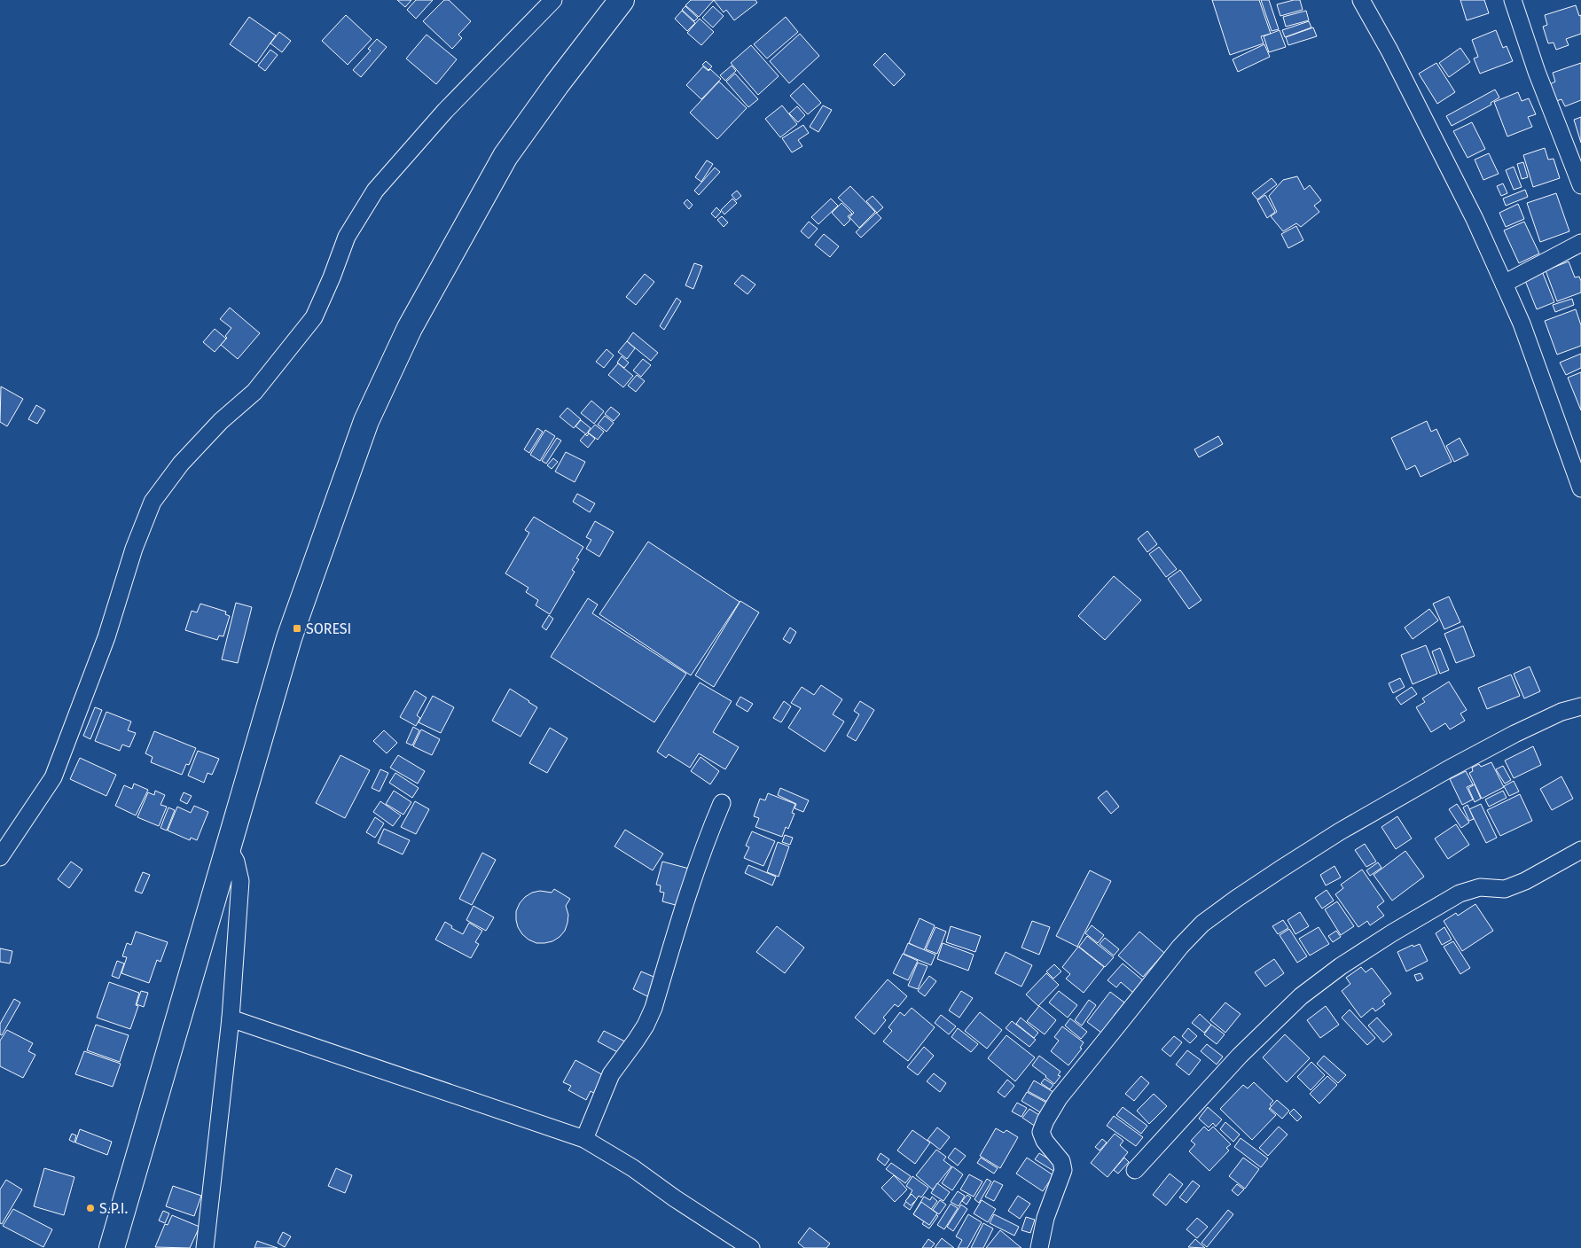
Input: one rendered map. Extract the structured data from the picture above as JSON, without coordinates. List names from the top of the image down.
{
  "places": {
    "transit": ["SORESI"],
    "other": ["S.P.I."]
  }
}
